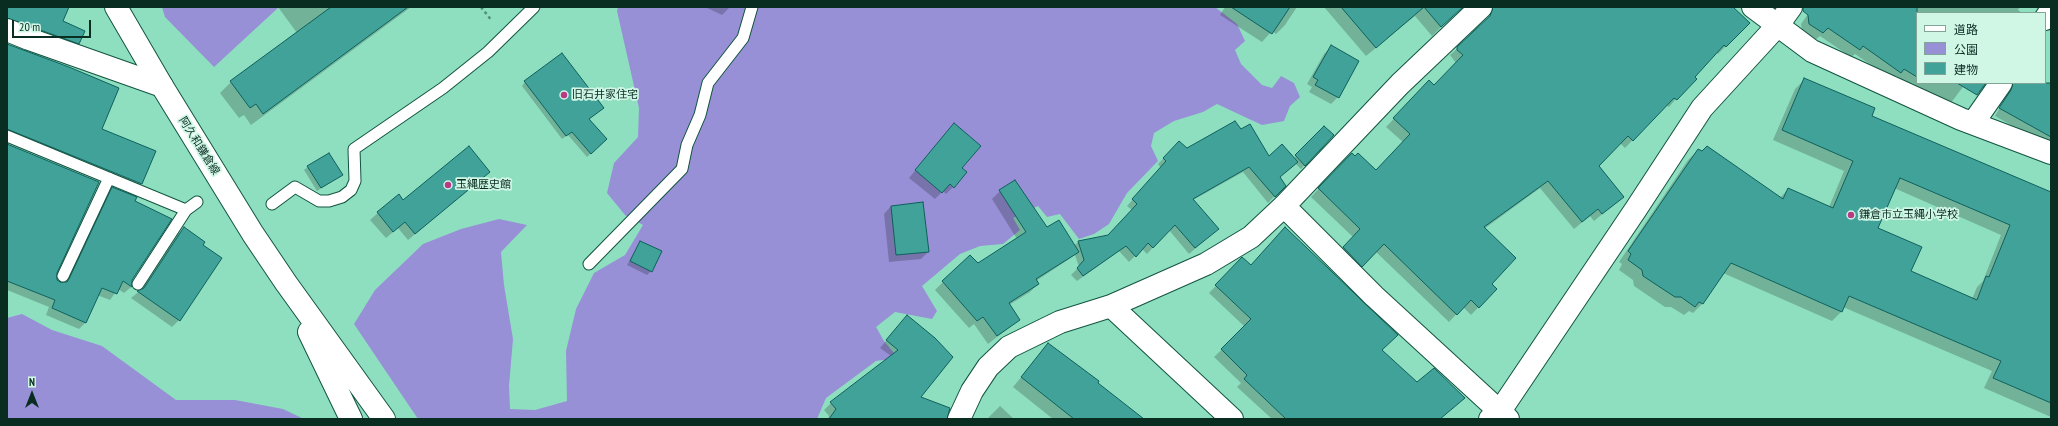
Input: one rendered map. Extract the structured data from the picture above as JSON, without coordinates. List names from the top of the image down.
{
  "streets": {
    "street": ["阿久和鎌倉線"]
  },
  "places": ["旧石井家住宅", "玉縄歴史館", "鎌倉市立玉縄小学校"],
  "legend": ["道路", "公園", "建物"],
  "scale_bar": "20 m",
  "north": "top"
}
